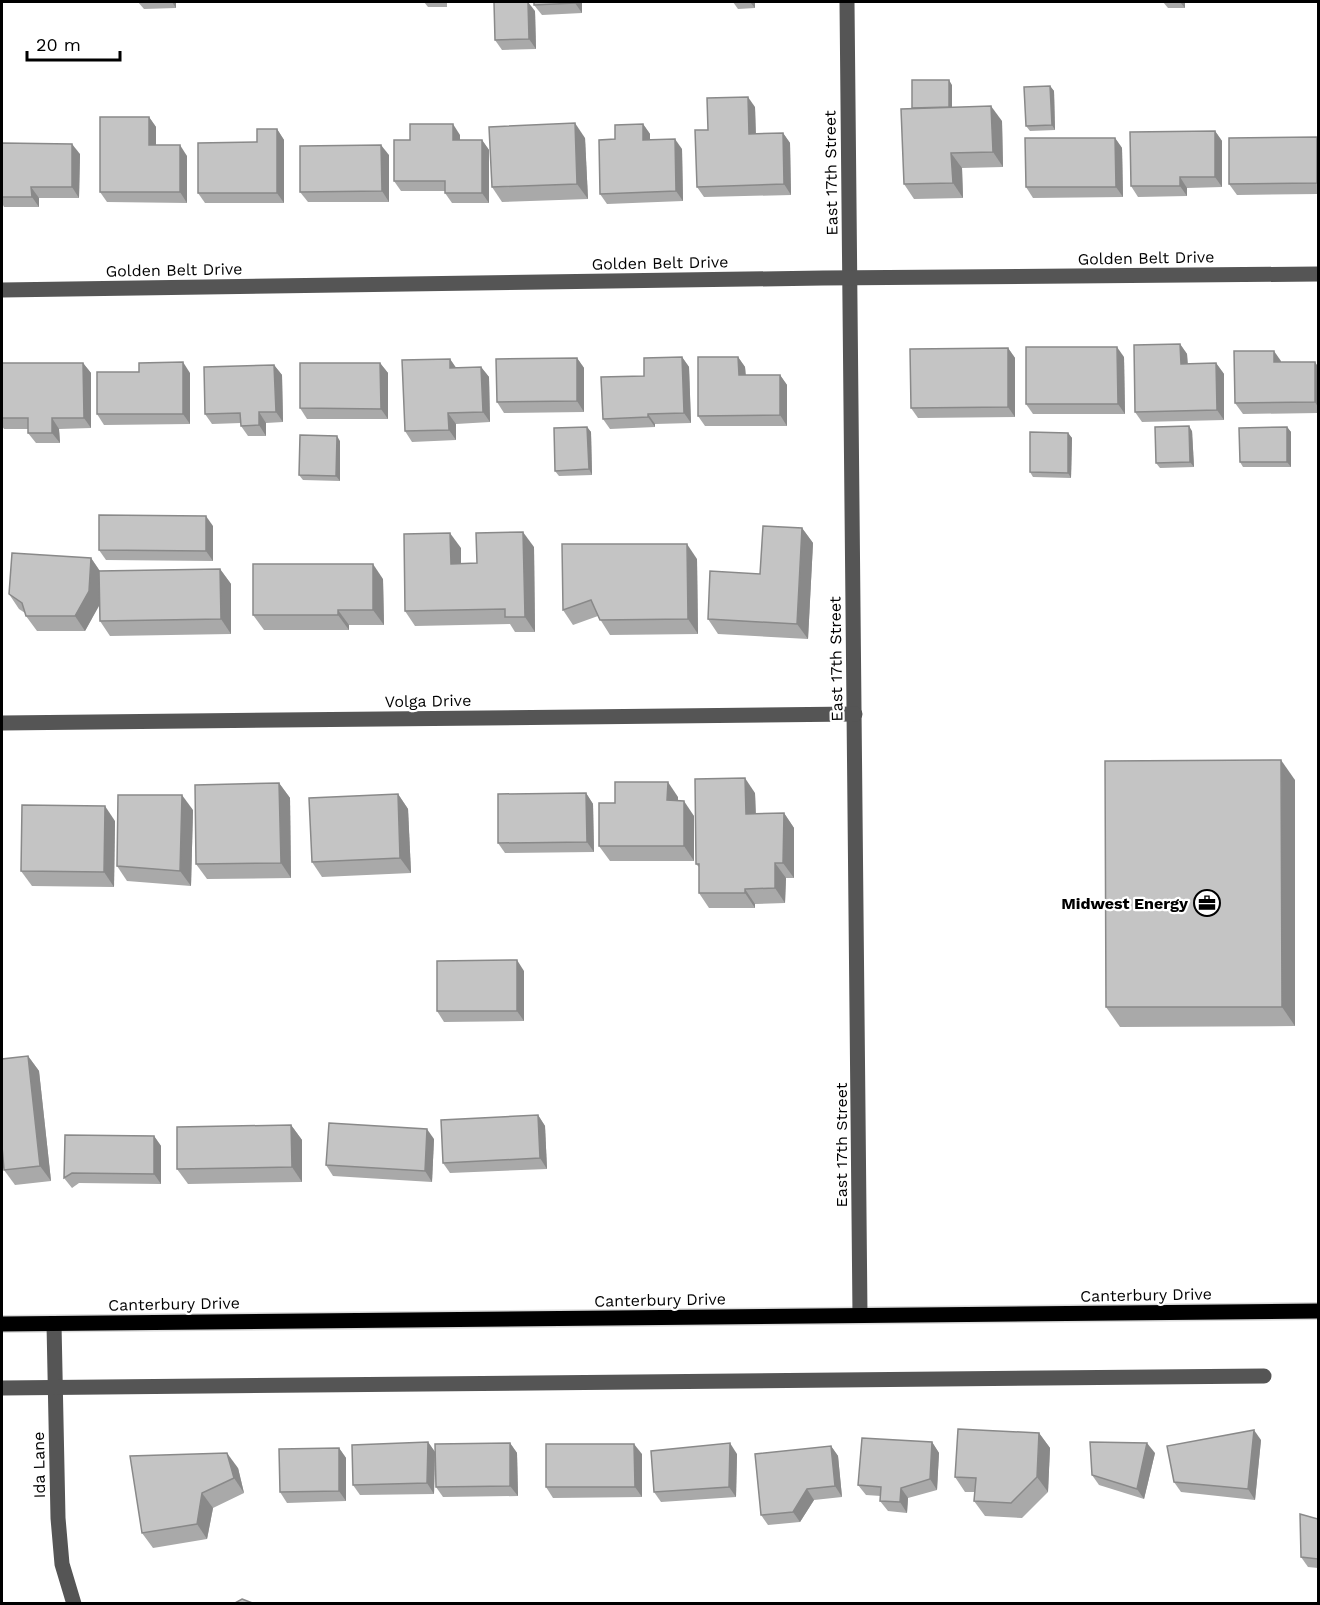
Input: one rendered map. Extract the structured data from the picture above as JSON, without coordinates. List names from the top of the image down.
{
  "streets": {
    "main road": ["Canterbury Drive"],
    "street": [
      "East 17th Street",
      "Golden Belt Drive",
      "Volga Drive",
      "Ida Lane"
    ]
  },
  "crossings": [
    ["East 17th Street", "Golden Belt Drive"],
    ["East 17th Street", "Volga Drive"],
    ["East 17th Street", "Canterbury Drive"],
    ["Canterbury Drive", "Ida Lane"]
  ],
  "places": {
    "office": ["Midwest Energy"]
  },
  "scale_bar": "20 m"
}
